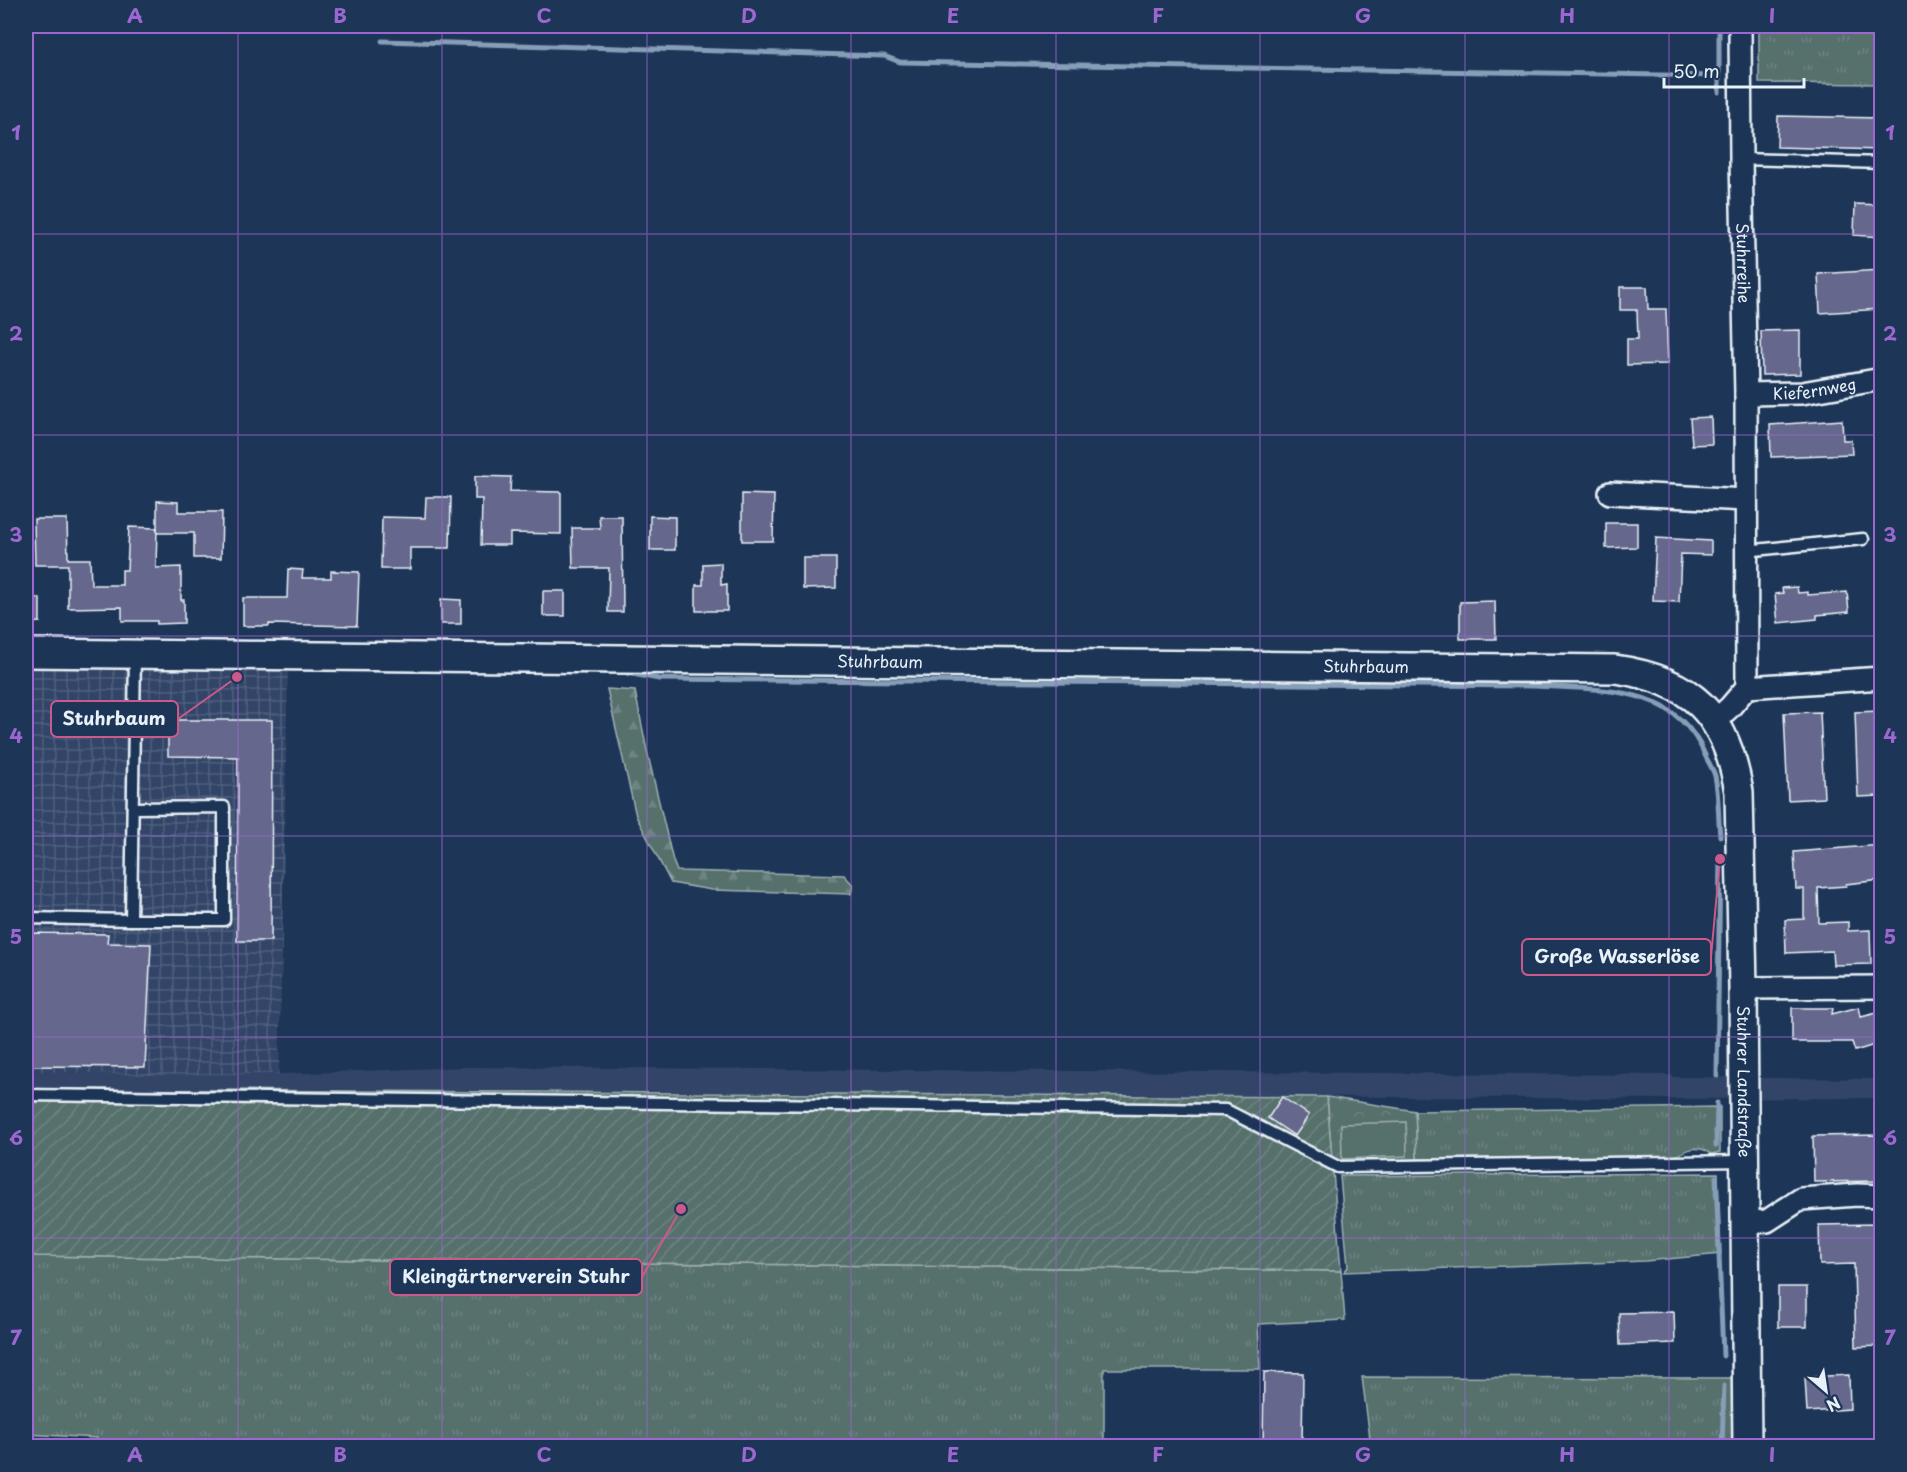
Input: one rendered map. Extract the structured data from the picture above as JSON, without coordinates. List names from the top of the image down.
{
  "streets": {
    "street": [
      "Stuhrreihe",
      "Kiefernweg",
      "Stuhrbaum",
      "Stuhrer Landstraße"
    ]
  },
  "crossings": [
    ["Stuhrreihe", "Kiefernweg"],
    ["Stuhrbaum", "Stuhrer Landstraße"]
  ],
  "places": ["Stuhrbaum", "Große Wasserlöse", "Kleingärtnerverein Stuhr"],
  "scale_bar": "50 m",
  "north": "bottom right",
  "grid": {
    "columns": [
      "A",
      "B",
      "C",
      "D",
      "E",
      "F",
      "G",
      "H",
      "I"
    ],
    "rows": [
      "1",
      "2",
      "3",
      "4",
      "5",
      "6",
      "7"
    ]
  }
}
